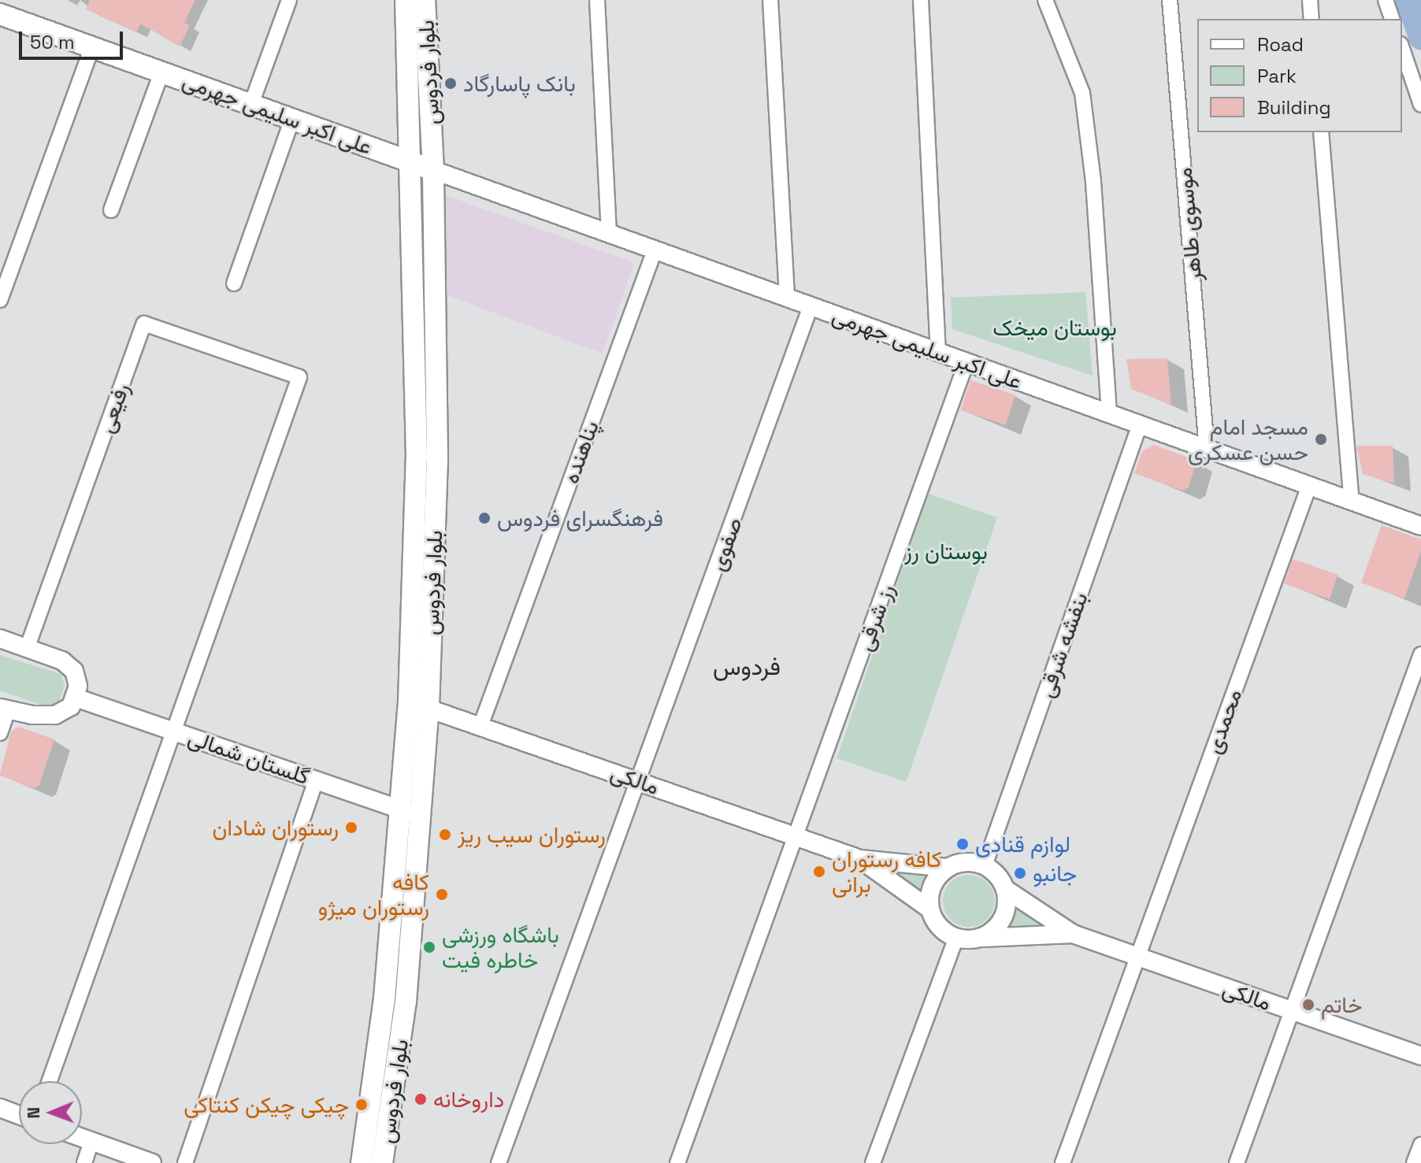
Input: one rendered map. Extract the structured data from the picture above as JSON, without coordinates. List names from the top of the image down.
{
  "streets": {
    "main road": ["بلوار فردوس", "علی اکبر سلیمی جهرمی"],
    "street": [
      "موسوی طاهر",
      "رفیعی",
      "پناهنده",
      "صفوی",
      "رز شرقی",
      "بنفشه شرقی",
      "محمدی",
      "گلستان شمالی",
      "مالکی"
    ]
  },
  "crossings": [
    ["بلوار فردوس", "علی اکبر سلیمی جهرمی"],
    ["بلوار فردوس", "گلستان شمالی"],
    ["بلوار فردوس", "مالکی"],
    ["علی اکبر سلیمی جهرمی", "موسوی طاهر"],
    ["علی اکبر سلیمی جهرمی", "پناهنده"],
    ["علی اکبر سلیمی جهرمی", "صفوی"],
    ["علی اکبر سلیمی جهرمی", "رز شرقی"],
    ["علی اکبر سلیمی جهرمی", "بنفشه شرقی"],
    ["علی اکبر سلیمی جهرمی", "محمدی"],
    ["رفیعی", "گلستان شمالی"],
    ["پناهنده", "مالکی"],
    ["صفوی", "مالکی"],
    ["رز شرقی", "مالکی"],
    ["بنفشه شرقی", "مالکی"],
    ["محمدی", "مالکی"]
  ],
  "districts": ["فردوس"],
  "parks": ["بوستان میخک", "بوستان رز"],
  "places": [
    "بانک پاسارگاد",
    "مسجد امام حسن عسکری",
    "فرهنگسرای فردوس",
    "رستوران شادان",
    "رستوران سیب ریز",
    "لوازم قنادی",
    "كافه رستوران برانى",
    "جانبو",
    "کافه رستوران ميژو",
    "باشگاه ورزشی خاطره فیت",
    "خاتم",
    "داروخانه",
    "چیکی چیکن کنتاکی"
  ],
  "legend": ["Road", "Park", "Building"],
  "scale_bar": "50 m",
  "north": "left"
}
